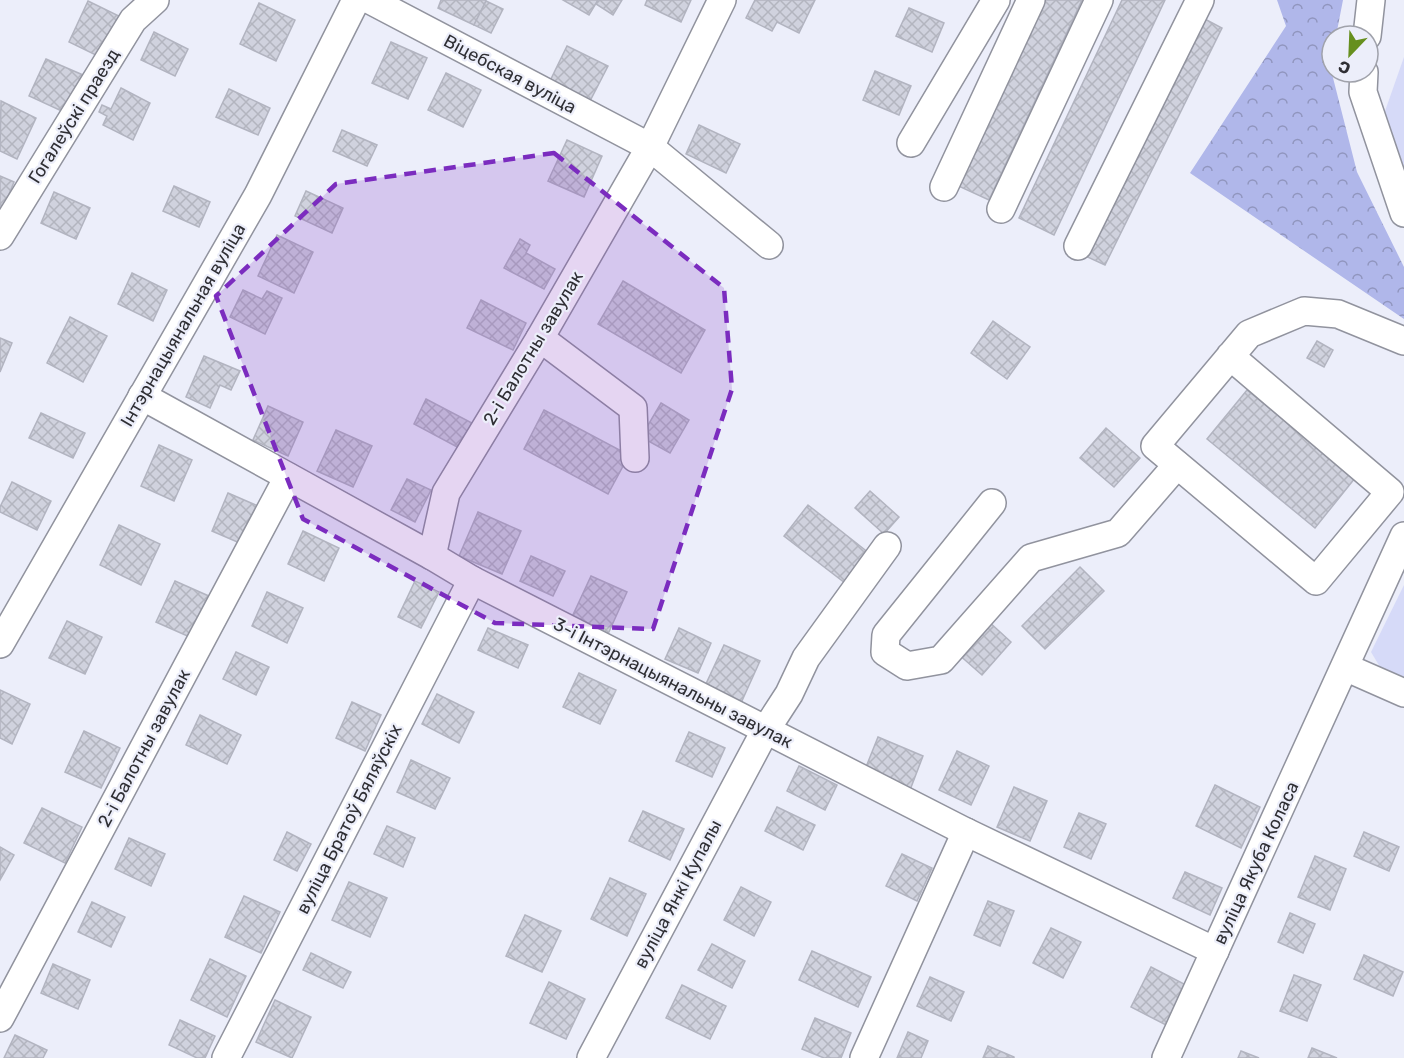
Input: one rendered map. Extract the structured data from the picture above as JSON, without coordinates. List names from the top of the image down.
{
  "streets": {
    "street": [
      "Віцебская вуліца",
      "Гогалеўскі праезд",
      "Інтэрнацыянальная вуліца",
      "2-і Балотны завулак",
      "3-і Інтэрнацыянальны завулак",
      "вуліца Братоў Бяляўскіх",
      "вуліца Якуба Коласа",
      "вуліца Янкі Купалы"
    ]
  },
  "crossings": [
    ["Віцебская вуліца", "2-і Балотны завулак"],
    ["Інтэрнацыянальная вуліца", "3-і Інтэрнацыянальны завулак"],
    ["2-і Балотны завулак", "3-і Інтэрнацыянальны завулак"],
    ["3-і Інтэрнацыянальны завулак", "вуліца Братоў Бяляўскіх"],
    ["3-і Інтэрнацыянальны завулак", "вуліца Якуба Коласа"],
    ["3-і Інтэрнацыянальны завулак", "вуліца Янкі Купалы"]
  ],
  "north": "bottom left"
}
